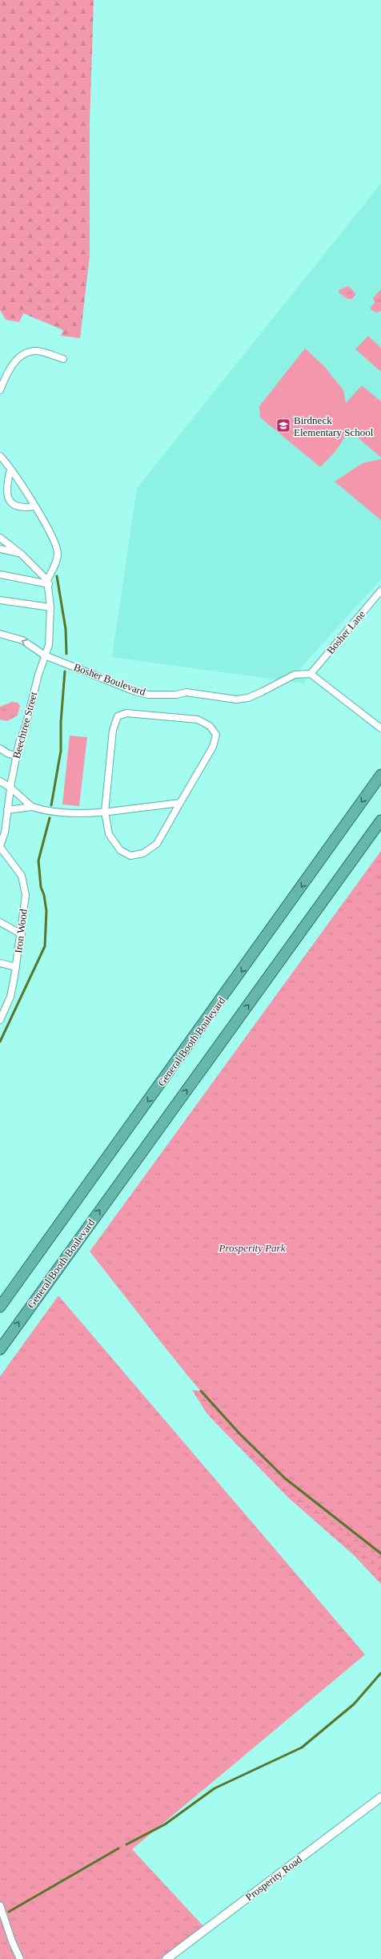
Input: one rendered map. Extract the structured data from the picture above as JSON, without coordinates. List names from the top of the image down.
{
  "streets": {
    "highway": ["General Booth Boulevard"],
    "street": [
      "Bosher Lane",
      "Bosher Boulevard",
      "Beechtree Street",
      "Iron Wood",
      "Prosperity Road"
    ]
  },
  "crossings": [
    ["Bosher Lane", "Bosher Boulevard"],
    ["Bosher Boulevard", "Beechtree Street"],
    ["Beechtree Street", "Iron Wood"]
  ],
  "parks": ["Prosperity Park"],
  "places": {
    "school or university": ["Birdneck Elementary School"]
  }
}
